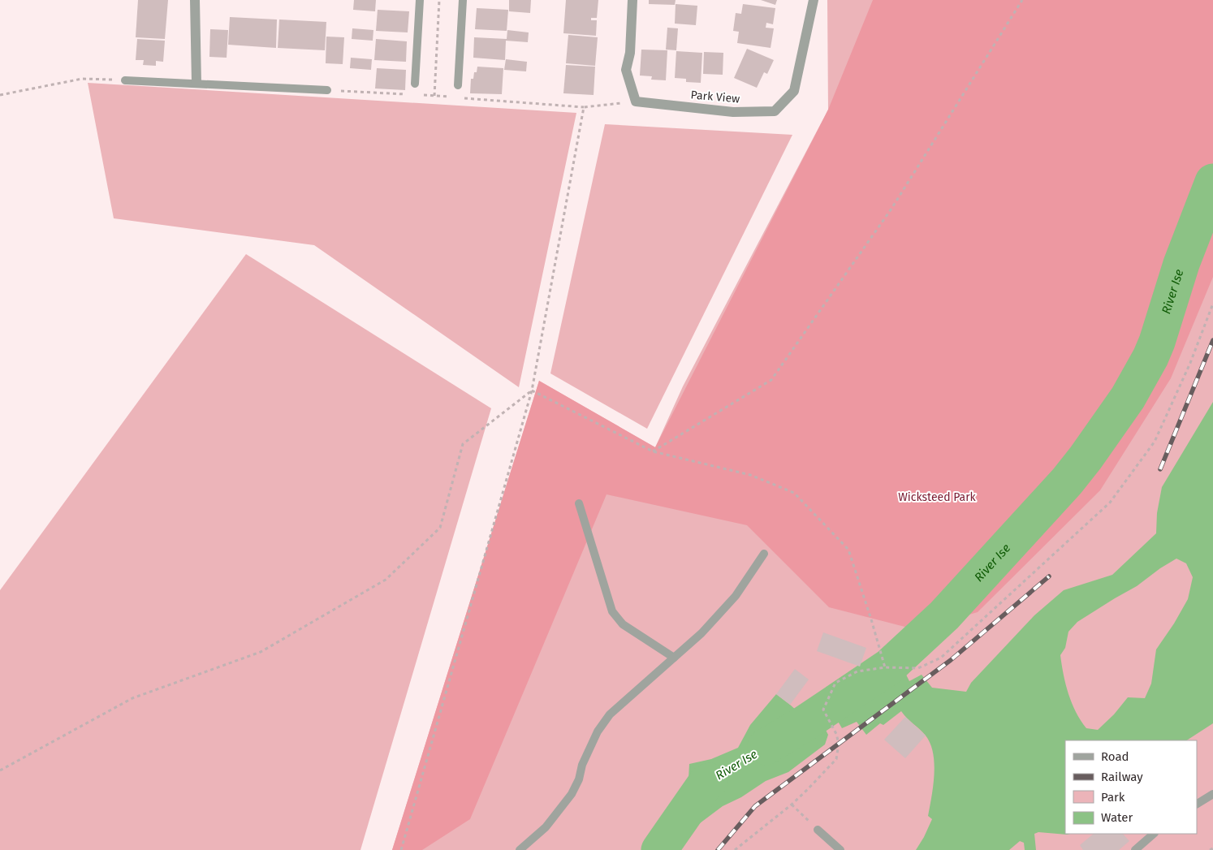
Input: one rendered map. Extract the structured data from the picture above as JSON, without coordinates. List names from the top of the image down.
{
  "streets": {
    "street": ["Park View"]
  },
  "water": ["River Ise"],
  "parks": ["Wicksteed Park"],
  "legend": [
    "Road",
    "Railway",
    "Park",
    "Water"
  ]
}
